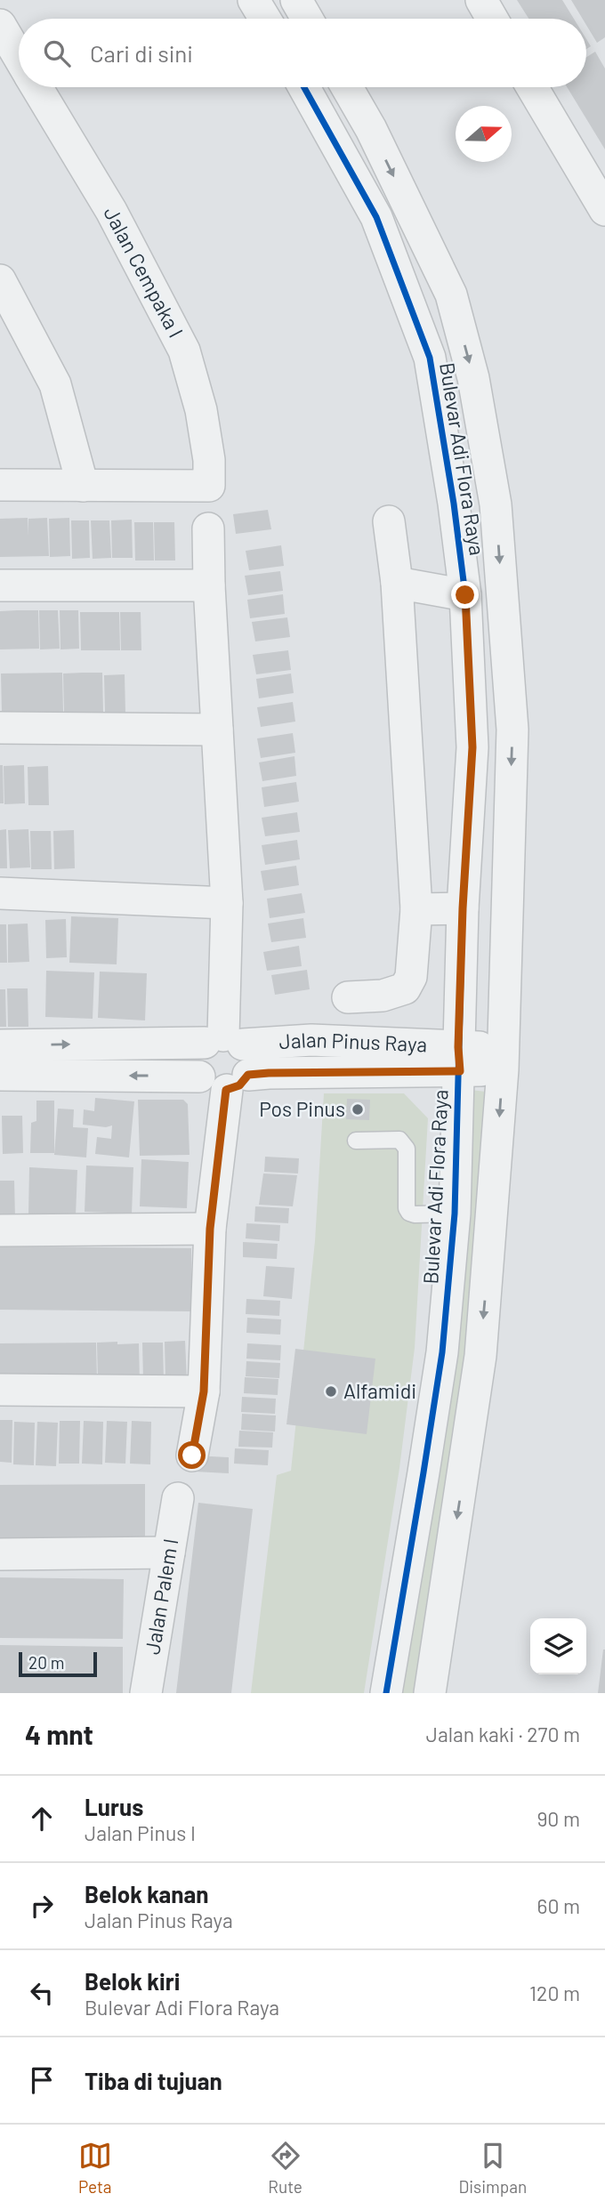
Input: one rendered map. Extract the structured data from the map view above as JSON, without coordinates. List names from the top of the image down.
{
  "streets": {
    "street": [
      "Jalan Cempaka I",
      "Bulevar Adi Flora Raya",
      "Jalan Pinus Raya",
      "Jalan Palem I"
    ]
  },
  "crossings": [
    ["Bulevar Adi Flora Raya", "Jalan Pinus Raya"]
  ],
  "places": ["Pos Pinus", "Alfamidi"],
  "scale_bar": "20 m",
  "north": "right",
  "page": {
    "search": "Cari di sini",
    "scale": "20 m",
    "heading": ["4 mnt", "Jalan kaki · 270 m"],
    "list": [
      ["Lurus", "Jalan Pinus I", "90 m"],
      ["Belok kanan", "Jalan Pinus Raya", "60 m"],
      ["Belok kiri", "Bulevar Adi Flora Raya", "120 m"],
      "Tiba di tujuan"
    ],
    "nav": ["Peta", "Rute", "Disimpan"]
  }
}
